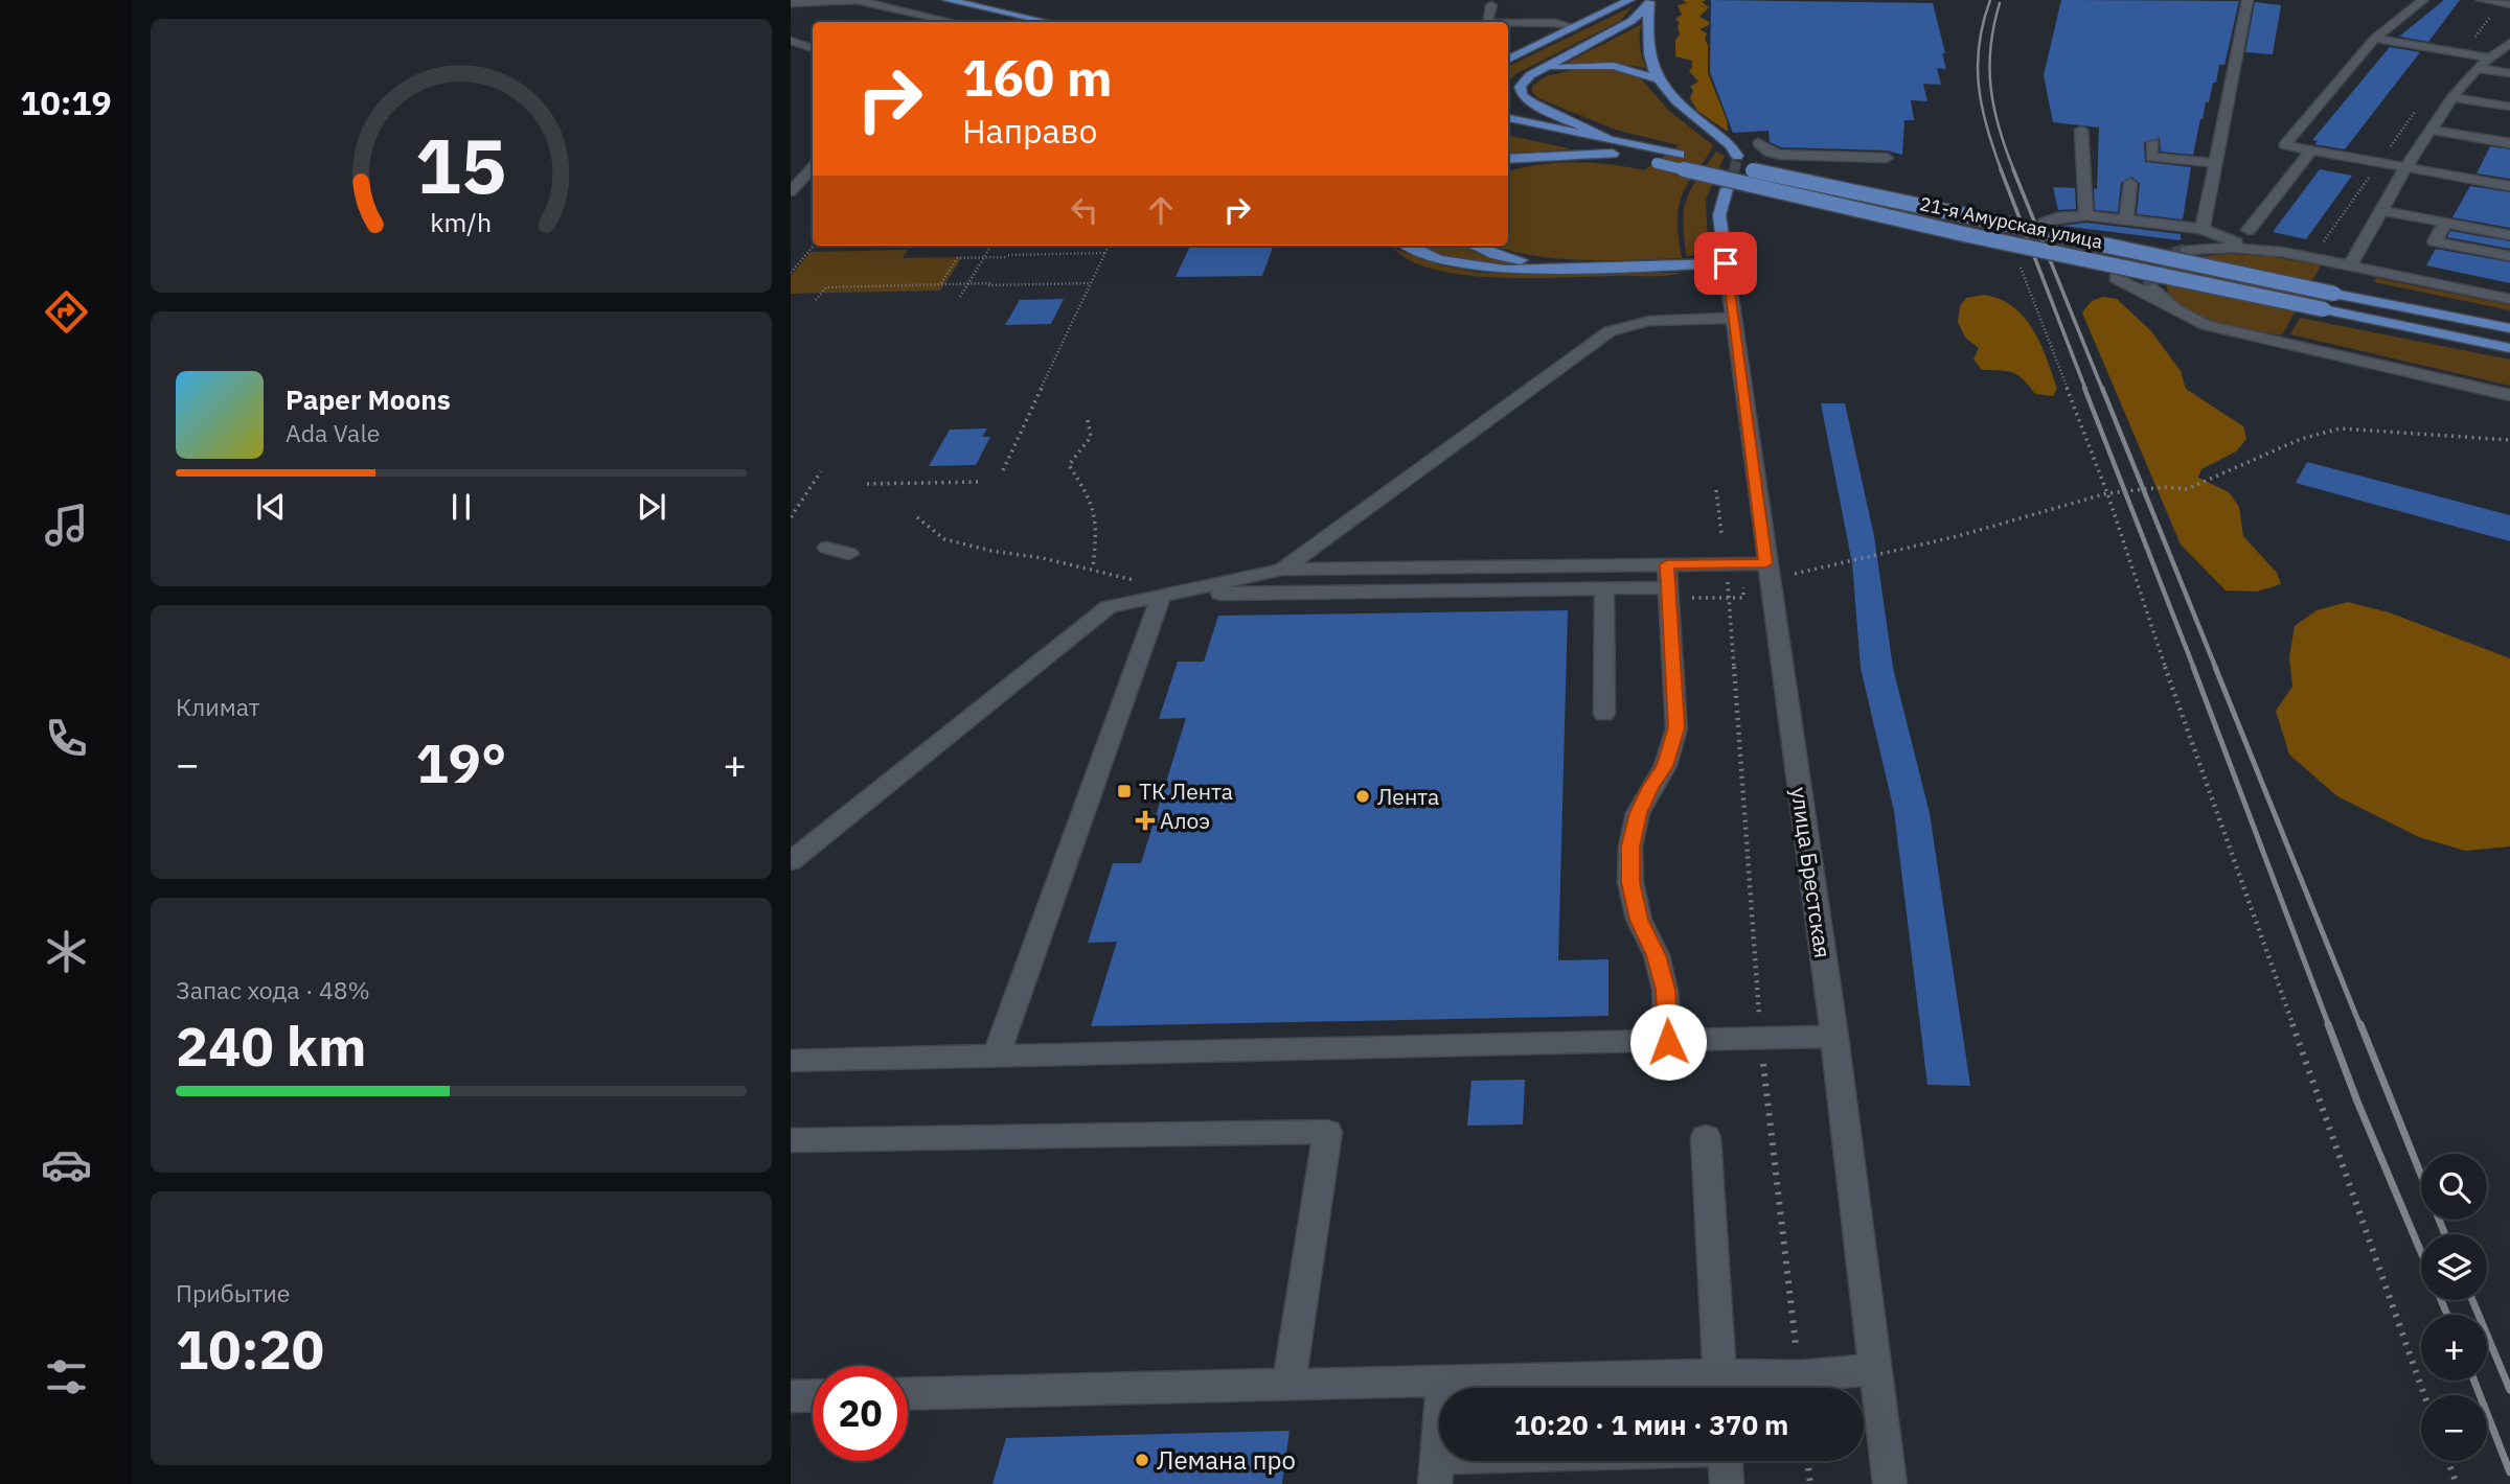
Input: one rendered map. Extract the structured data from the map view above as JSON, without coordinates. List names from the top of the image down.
{
  "streets": {
    "main road": ["21-я Амурская улица"],
    "street": ["улица Брестская"]
  },
  "places": {
    "transit": ["ТК Лента"],
    "other": ["Лента", "Лемана про"],
    "health": ["Алоэ"]
  },
  "page": {
    "tabs": "10:19",
    "turn": ["160 m", "Направо"],
    "song": ["Paper Moons", "Ada Vale"],
    "tile": [
      "Климат",
      ["Запас хода · 48%", "240 km"],
      ["Прибытие", "10:20"]
    ],
    "heat": ["−", "19°", "+"],
    "map_buttons": ["+", "−"],
    "limit": "20",
    "trip": "10:20 · 1 мин · 370 m",
    "gauge": ["15", "km/h"]
  }
}
